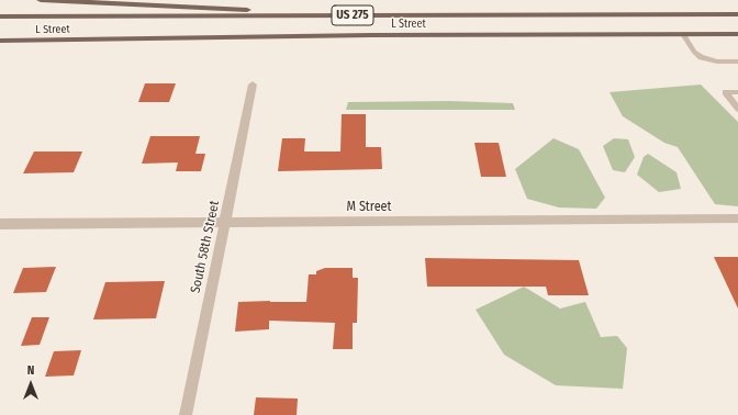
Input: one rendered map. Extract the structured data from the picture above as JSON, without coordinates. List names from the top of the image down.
{
  "streets": {
    "main road": ["US 275", "L Street"],
    "street": ["M Street", "South 58th Street"]
  },
  "crossings": [
    ["M Street", "South 58th Street"]
  ],
  "north": "top"
}
